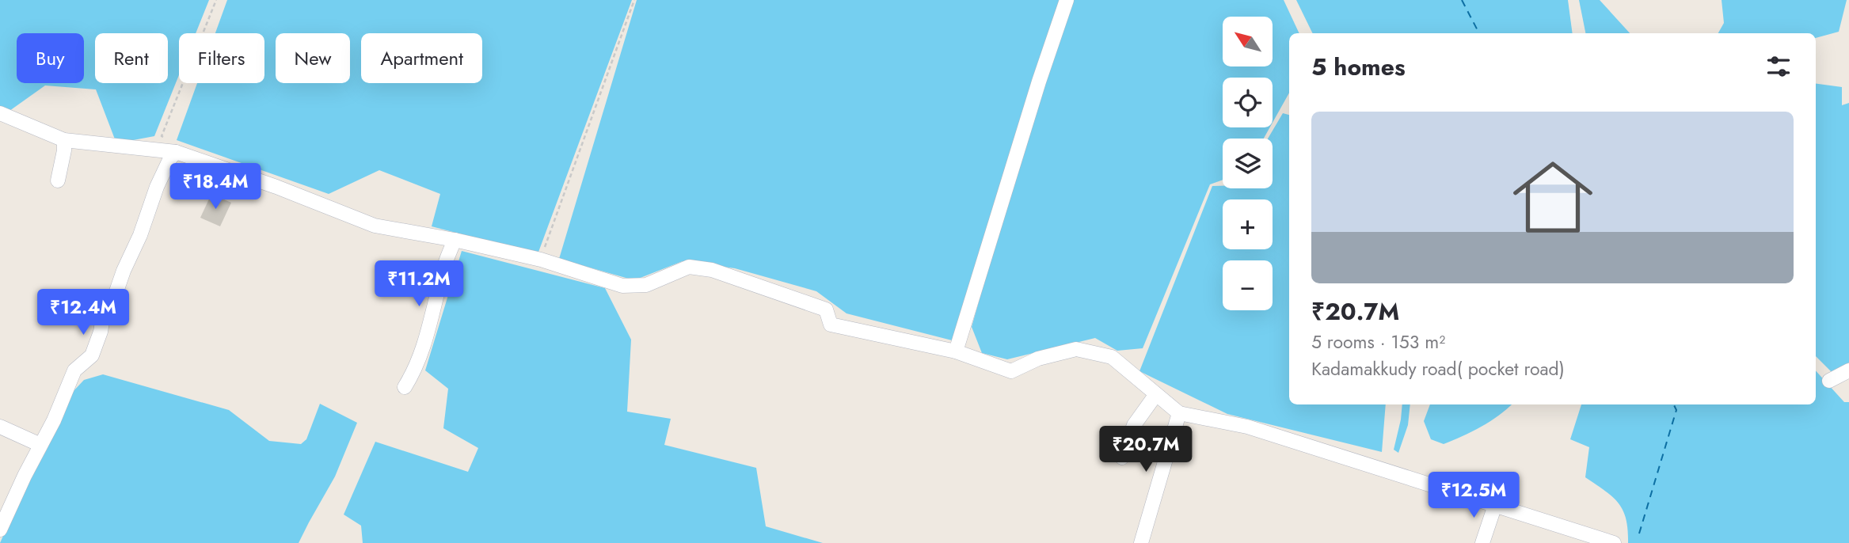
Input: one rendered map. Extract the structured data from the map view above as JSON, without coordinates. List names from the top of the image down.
{
  "north": "top left",
  "page": {
    "map_buttons": ["+", "−"],
    "chip": [
      "Buy",
      "Rent",
      "Filters",
      "New",
      "Apartment"
    ],
    "heading": "5 homes",
    "list": [
      {
        "name": "₹20.7M",
        "note": "5 rooms · 153 m² · Kadamakkudy road( pocket road)"
      }
    ],
    "price": [
      "₹18.4M",
      "₹11.2M",
      "₹12.4M",
      "₹20.7M",
      "₹12.5M"
    ]
  }
}
